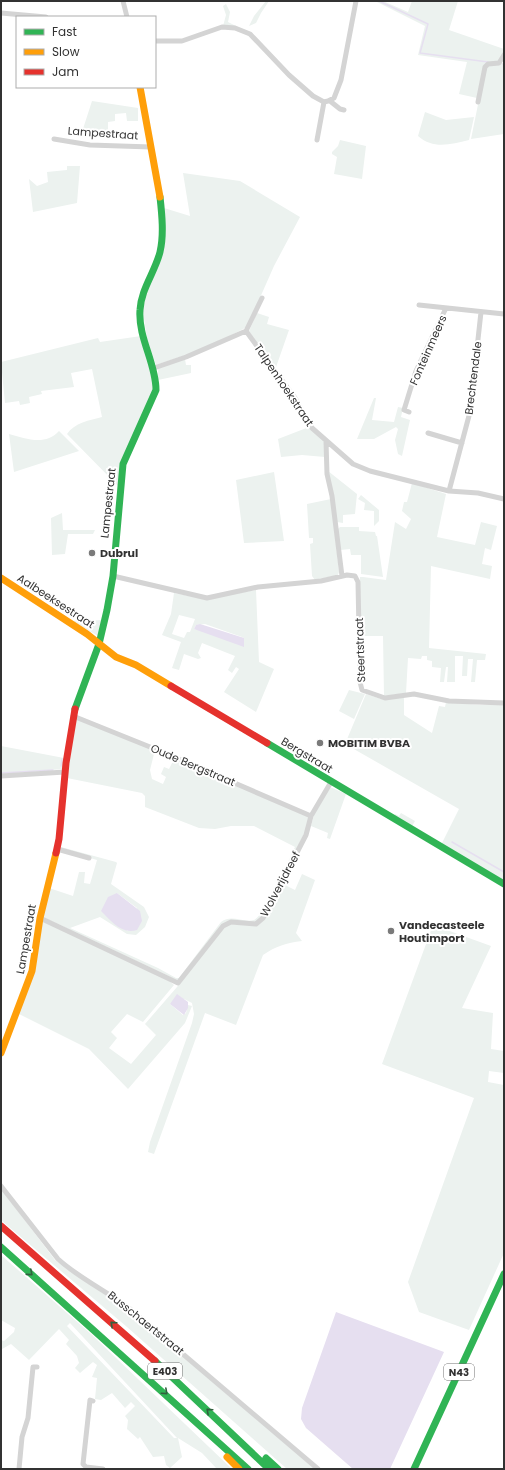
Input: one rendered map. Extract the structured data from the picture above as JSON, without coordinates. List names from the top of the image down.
{
  "streets": {
    "main road": [
      "Lampestraat",
      "Aalbeeksestraat",
      "Bergstraat",
      "E403",
      "N43"
    ],
    "street": [
      "Fonteinmeers",
      "Brechtendale",
      "Talpenhoekstraat",
      "Steertstraat",
      "Oude Bergstraat",
      "Wolverijdreef",
      "Busschaertstraat"
    ]
  },
  "crossings": [
    ["Lampestraat", "Aalbeeksestraat"],
    ["Lampestraat", "Bergstraat"],
    ["Lampestraat", "Oude Bergstraat"],
    ["Lampestraat", "Wolverijdreef"],
    ["Brechtendale", "Talpenhoekstraat"],
    ["Aalbeeksestraat", "Bergstraat"],
    ["Bergstraat", "Wolverijdreef"],
    ["Oude Bergstraat", "Wolverijdreef"]
  ],
  "places": ["Dubrul", "MOBITIM BVBA", "Vandecasteele Houtimport"],
  "legend": ["Fast", "Slow", "Jam"]
}
